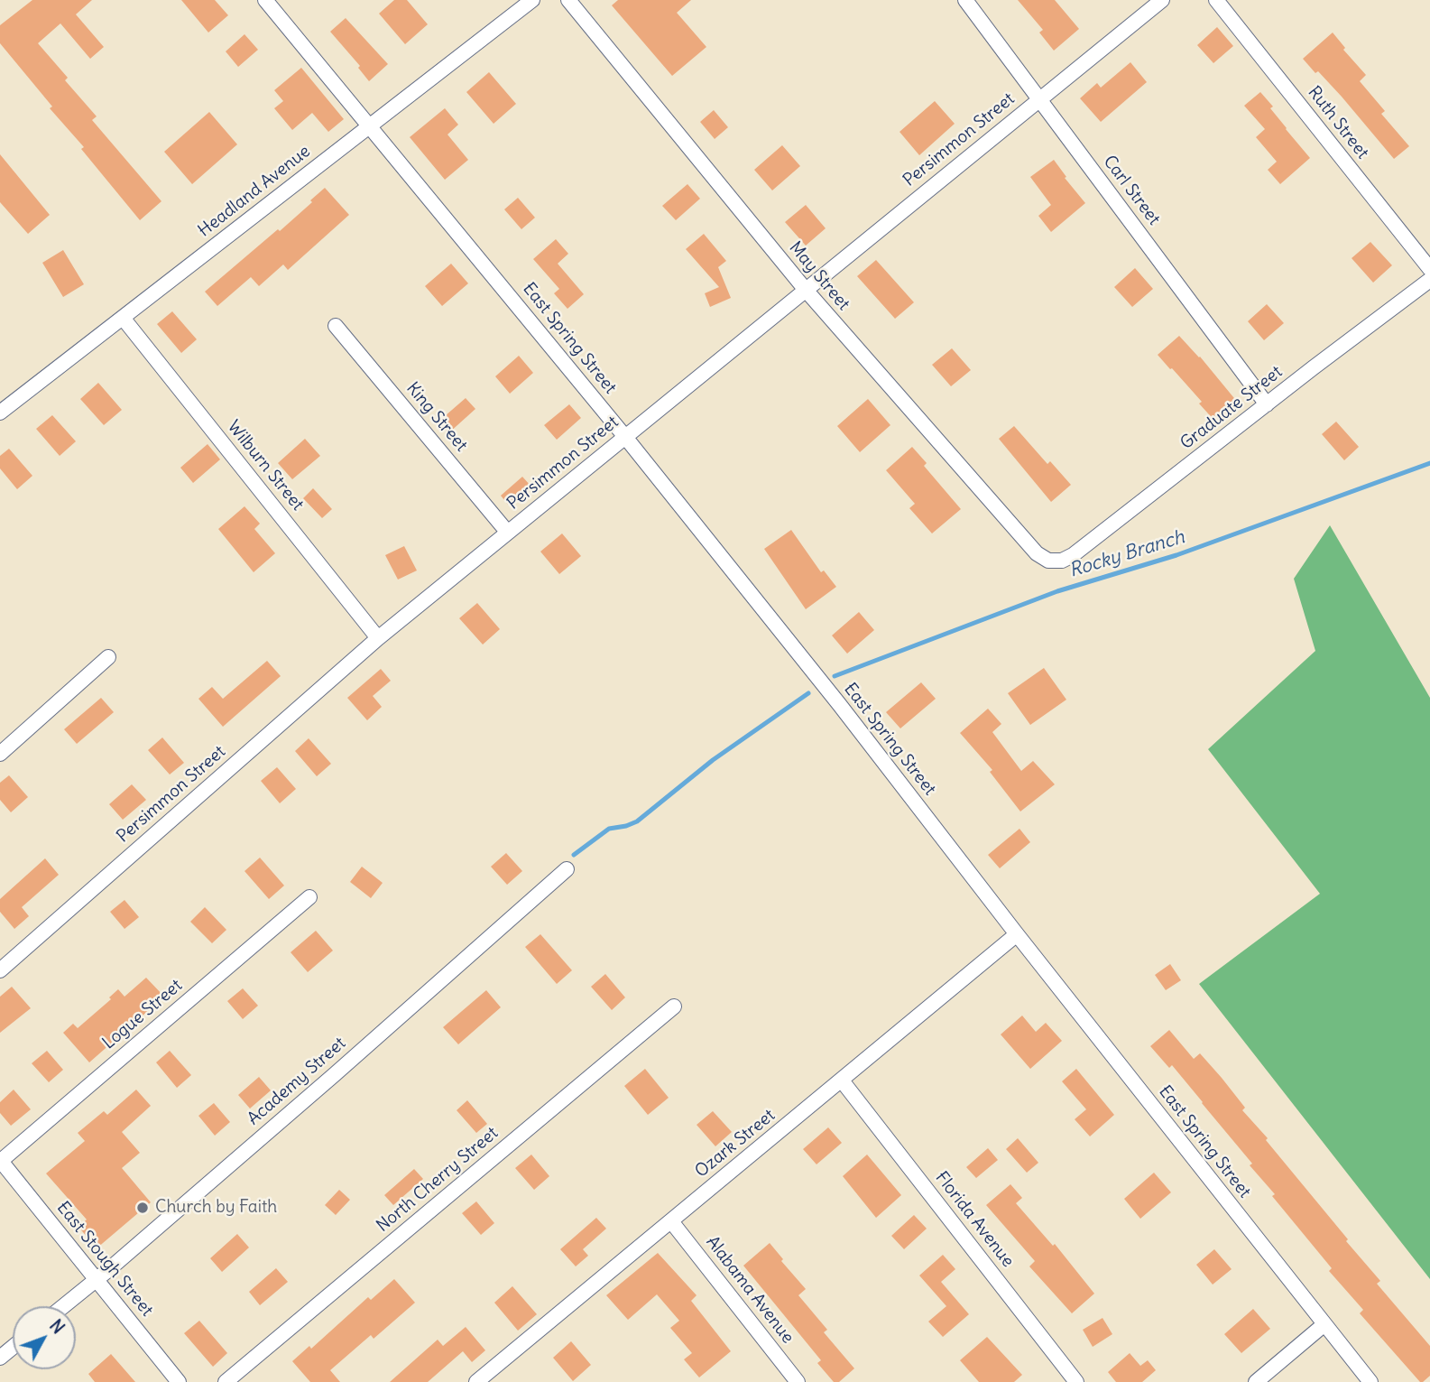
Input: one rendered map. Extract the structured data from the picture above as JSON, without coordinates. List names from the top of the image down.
{
  "streets": {
    "street": [
      "Ruth Street",
      "Persimmon Street",
      "Carl Street",
      "Headland Avenue",
      "May Street",
      "East Spring Street",
      "Graduate Street",
      "King Street",
      "Wilburn Street",
      "Logue Street",
      "Academy Street",
      "Ozark Street",
      "North Cherry Street",
      "Florida Avenue",
      "East Stough Street",
      "Alabama Avenue"
    ]
  },
  "crossings": [
    ["Persimmon Street", "Carl Street"],
    ["Persimmon Street", "May Street"],
    ["Persimmon Street", "East Spring Street"],
    ["Persimmon Street", "King Street"],
    ["Persimmon Street", "Wilburn Street"],
    ["Carl Street", "Graduate Street"],
    ["Headland Avenue", "East Spring Street"],
    ["Headland Avenue", "Wilburn Street"],
    ["May Street", "Graduate Street"],
    ["East Spring Street", "Ozark Street"],
    ["Logue Street", "East Stough Street"],
    ["Academy Street", "East Stough Street"],
    ["Ozark Street", "Florida Avenue"],
    ["Ozark Street", "Alabama Avenue"]
  ],
  "water": ["Rocky Branch"],
  "places": ["Church by Faith"],
  "north": "top right"
}
